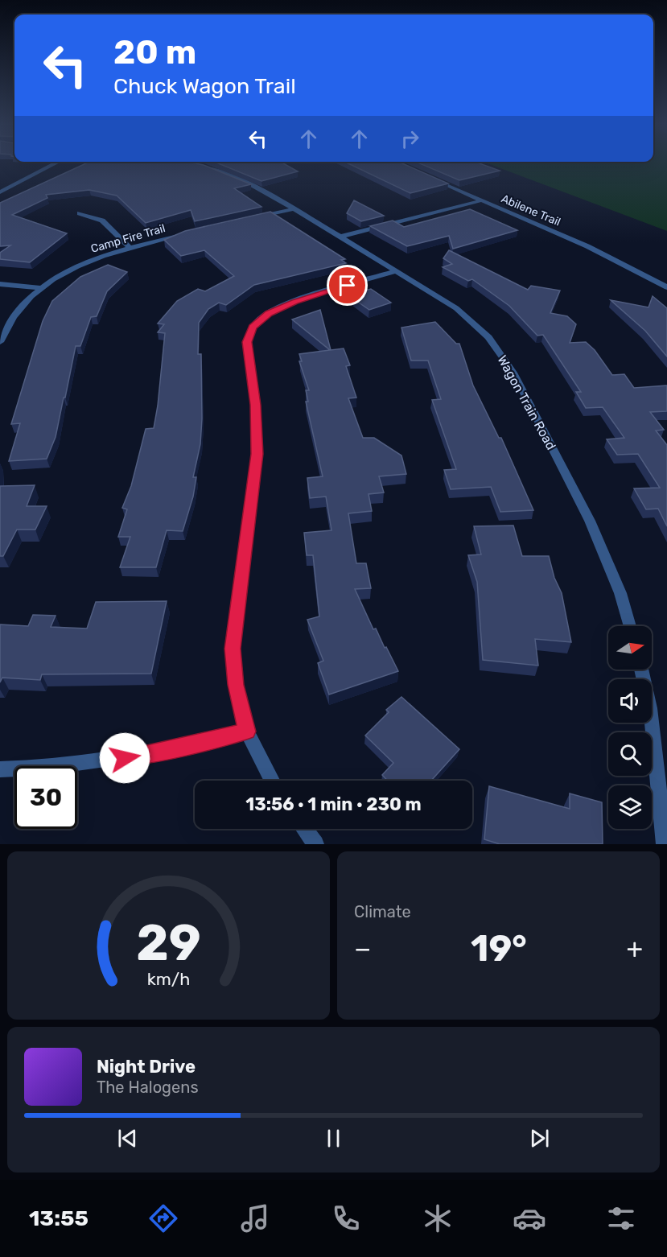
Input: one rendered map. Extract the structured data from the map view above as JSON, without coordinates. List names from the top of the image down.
{
  "streets": {
    "street": ["Abilene Trail", "Camp Fire Trail", "Wagon Train Road"]
  },
  "north": "right",
  "page": {
    "turn": ["20 m", "Chuck Wagon Trail"],
    "limit": "30",
    "trip": "13:56 · 1 min · 230 m",
    "tile": "Climate",
    "heat": ["−", "19°", "+"],
    "song": ["Night Drive", "The Halogens"],
    "tabs": "13:55",
    "gauge": ["29", "km/h"]
  }
}
